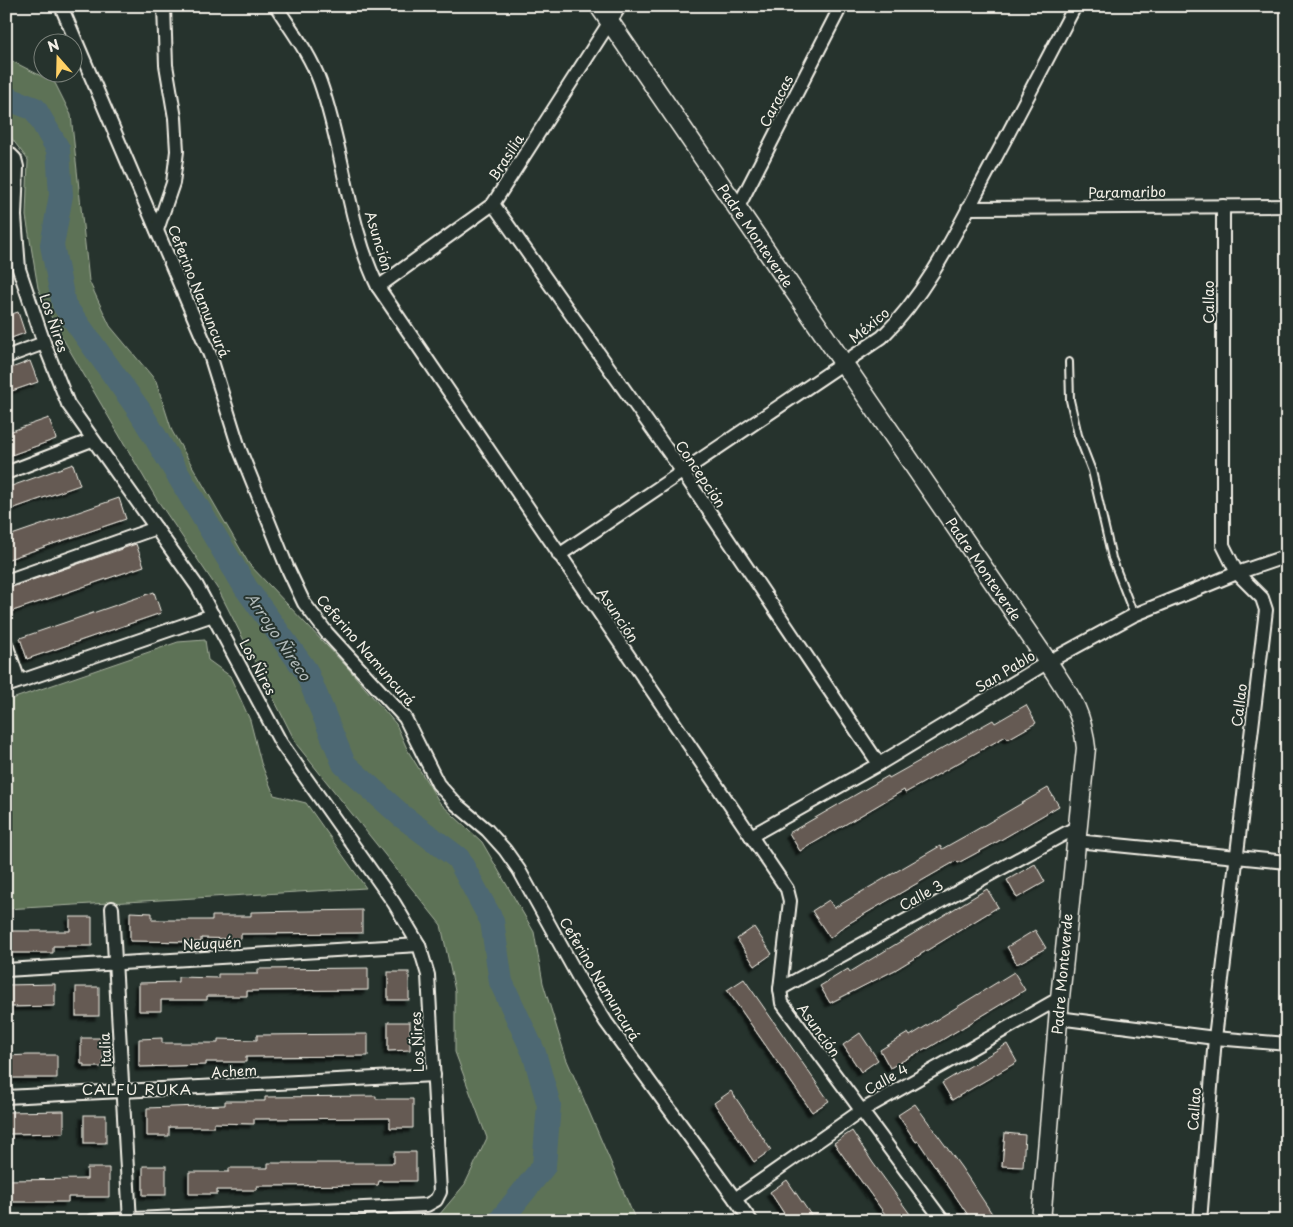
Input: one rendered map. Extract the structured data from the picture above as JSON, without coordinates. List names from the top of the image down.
{
  "streets": {
    "street": [
      "Caracas",
      "Brasilia",
      "Paramaribo",
      "Padre Monteverde",
      "Asunción",
      "Ceferino Namuncurá",
      "Callao",
      "Los Ñires",
      "México",
      "Concepción",
      "San Pablo",
      "Calle 3",
      "Neuquén",
      "Italia",
      "Achem",
      "Calle 4"
    ]
  },
  "crossings": [
    ["Caracas", "Padre Monteverde"],
    ["Brasilia", "Padre Monteverde"],
    ["Brasilia", "Asunción"],
    ["Brasilia", "Concepción"],
    ["Paramaribo", "Callao"],
    ["Paramaribo", "México"],
    ["Padre Monteverde", "México"],
    ["Padre Monteverde", "San Pablo"],
    ["Padre Monteverde", "Calle 3"],
    ["Padre Monteverde", "Calle 4"],
    ["Asunción", "México"],
    ["Asunción", "San Pablo"],
    ["Asunción", "Calle 3"],
    ["Asunción", "Calle 4"],
    ["Ceferino Namuncurá", "Calle 4"],
    ["Callao", "San Pablo"],
    ["Los Ñires", "Neuquén"],
    ["Los Ñires", "Italia"],
    ["Los Ñires", "Achem"],
    ["México", "Concepción"],
    ["Concepción", "San Pablo"],
    ["Neuquén", "Italia"],
    ["Italia", "Achem"]
  ],
  "districts": ["CALFU RUKA"],
  "water": ["Arroyo Ñireco"],
  "north": "top"
}
